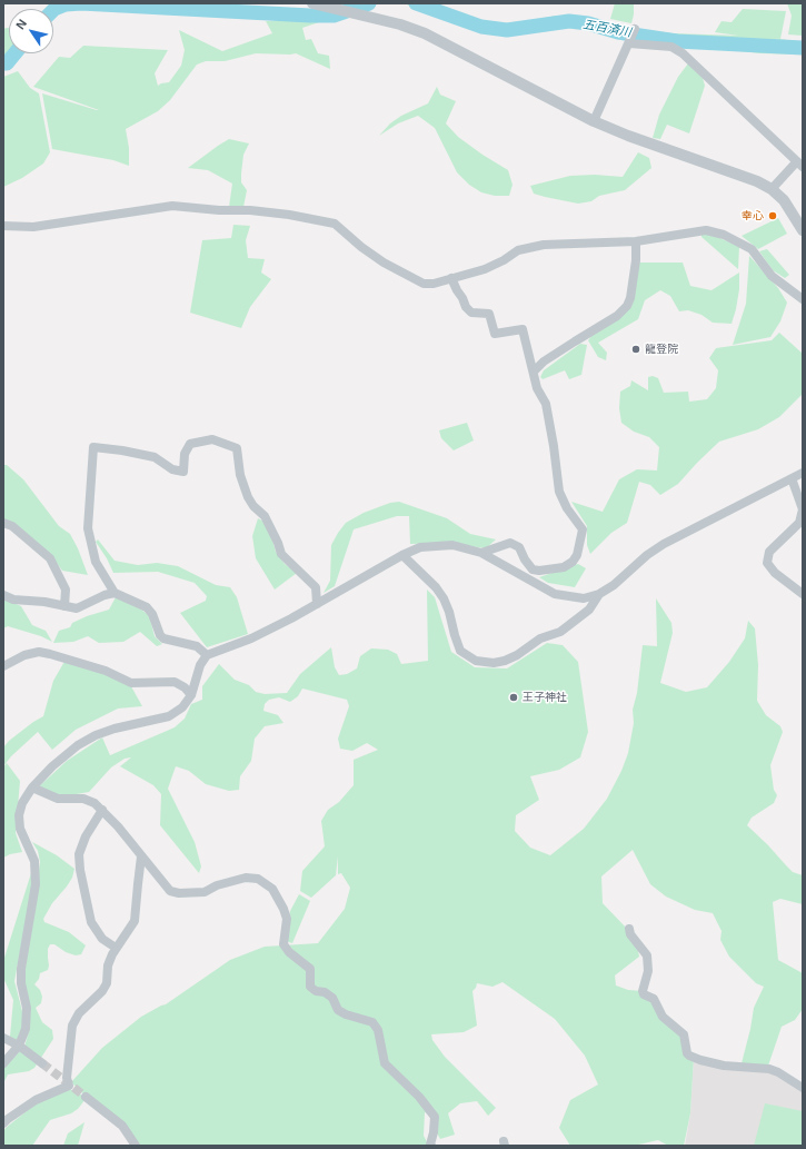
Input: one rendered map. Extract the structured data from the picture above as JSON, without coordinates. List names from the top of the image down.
{
  "water": ["五百済川"],
  "places": ["幸心", "龍登院", "王子神社"],
  "north": "top left"
}
